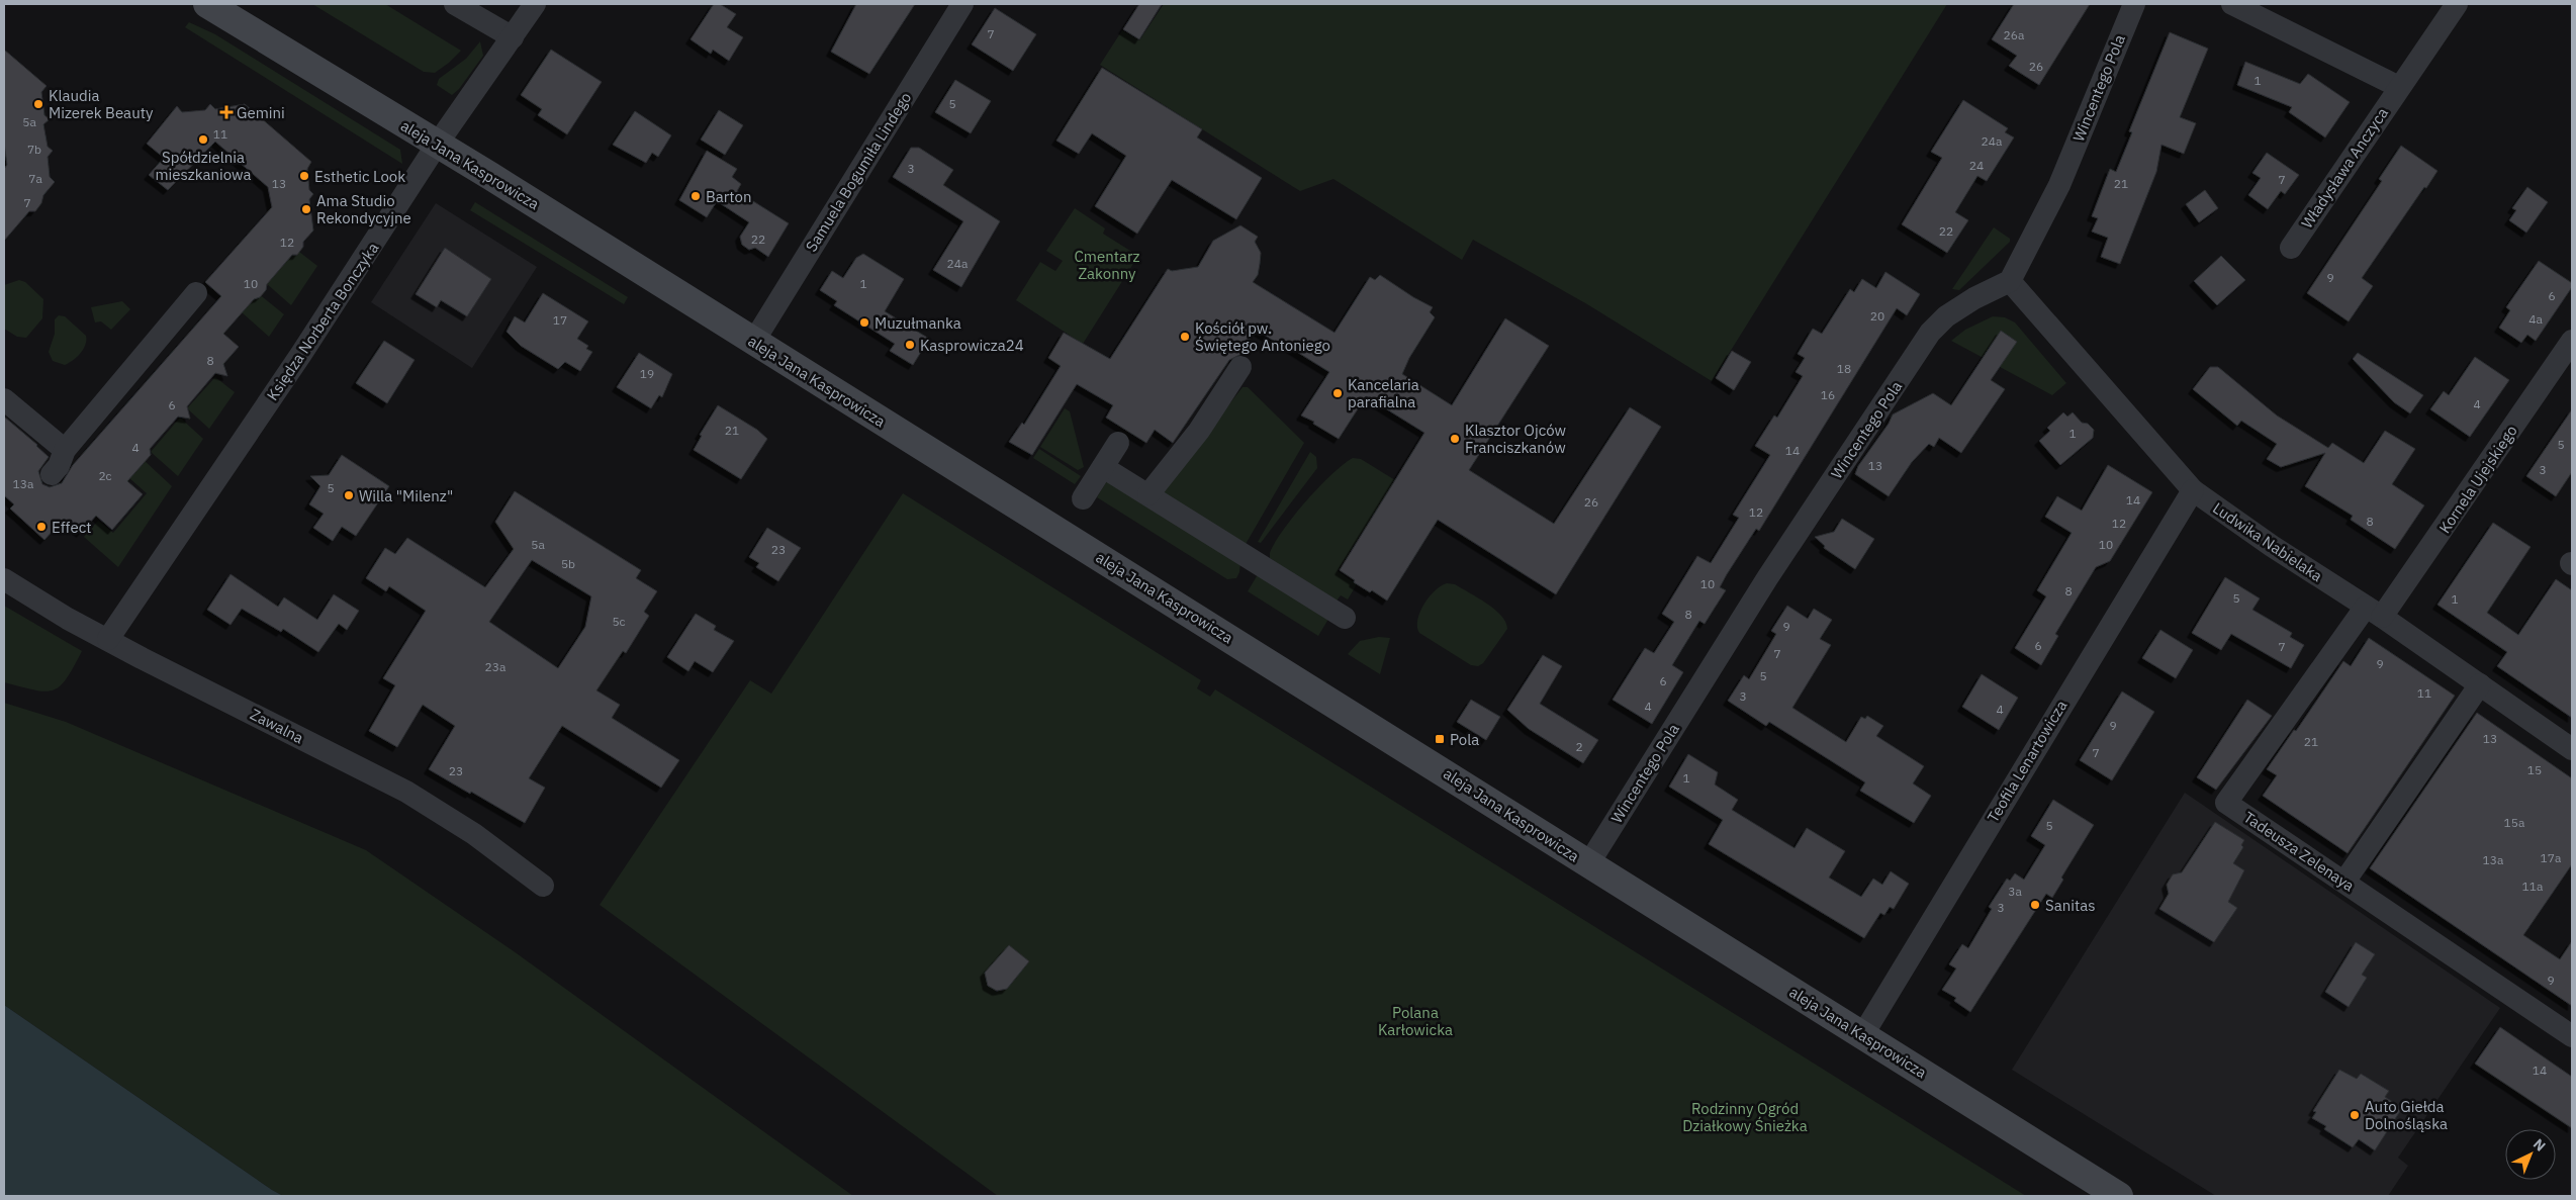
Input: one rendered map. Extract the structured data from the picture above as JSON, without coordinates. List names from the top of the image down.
{
  "streets": {
    "street": [
      "Wincentego Pola",
      "aleja Jana Kasprowicza",
      "Władysława Anczyca",
      "Samuela Bogumiła Lindego",
      "Księdza Norberta Bonczyka",
      "Kornela Ujejskiego",
      "Ludwika Nabielaka",
      "Zawalna",
      "Teofila Lenartowicza",
      "Tadeusza Zelenaya"
    ]
  },
  "crossings": [
    ["Wincentego Pola", "aleja Jana Kasprowicza"],
    ["Wincentego Pola", "Ludwika Nabielaka"],
    ["aleja Jana Kasprowicza", "Samuela Bogumiła Lindego"],
    ["aleja Jana Kasprowicza", "Księdza Norberta Bonczyka"],
    ["aleja Jana Kasprowicza", "Teofila Lenartowicza"],
    ["Księdza Norberta Bonczyka", "Zawalna"],
    ["Kornela Ujejskiego", "Ludwika Nabielaka"],
    ["Kornela Ujejskiego", "Tadeusza Zelenaya"],
    ["Ludwika Nabielaka", "Teofila Lenartowicza"],
    ["Ludwika Nabielaka", "Tadeusza Zelenaya"]
  ],
  "parks": ["Cmentarz Zakonny", "Polana Karłowicka", "Rodzinny Ogród Działkowy Śnieżka"],
  "places": {
    "other": [
      "Klaudia Mizerek Beauty",
      "Spółdzielnia mieszkaniowa",
      "Esthetic Look",
      "Barton",
      "Ama Studio Rekondycyjne",
      "Muzułmanka",
      "Kościół pw. Świętego Antoniego",
      "Kasprowicza24",
      "Kancelaria parafialna",
      "Klasztor Ojców Franciszkanów",
      "Willa \"Milenz\"",
      "Effect",
      "Sanitas",
      "Auto Giełda Dolnośląska"
    ],
    "health": ["Gemini"],
    "transit": ["Pola"]
  },
  "house_numbers": [
    "7",
    "26a",
    "26",
    "1",
    "5",
    "5a",
    "11",
    "24a",
    "7b",
    "24",
    "3",
    "7a",
    "7",
    "13",
    "21",
    "7",
    "22",
    "22",
    "12",
    "24a",
    "9",
    "10",
    "1",
    "6",
    "20",
    "4a",
    "17",
    "8",
    "18",
    "19",
    "16",
    "4",
    "6",
    "21",
    "1",
    "5",
    "4",
    "14",
    "13",
    "3",
    "2c",
    "13a",
    "5",
    "14",
    "26",
    "12",
    "8",
    "12",
    "5a",
    "10",
    "23",
    "5b",
    "10",
    "8",
    "5",
    "1",
    "8",
    "5c",
    "9",
    "6",
    "7",
    "7",
    "9",
    "23a",
    "5",
    "6",
    "11",
    "3",
    "4",
    "4",
    "9",
    "13",
    "21",
    "2",
    "7",
    "15",
    "23",
    "1",
    "15a",
    "5",
    "17a",
    "13a",
    "11a",
    "3a",
    "3",
    "9",
    "14"
  ],
  "north": "top right"
}
